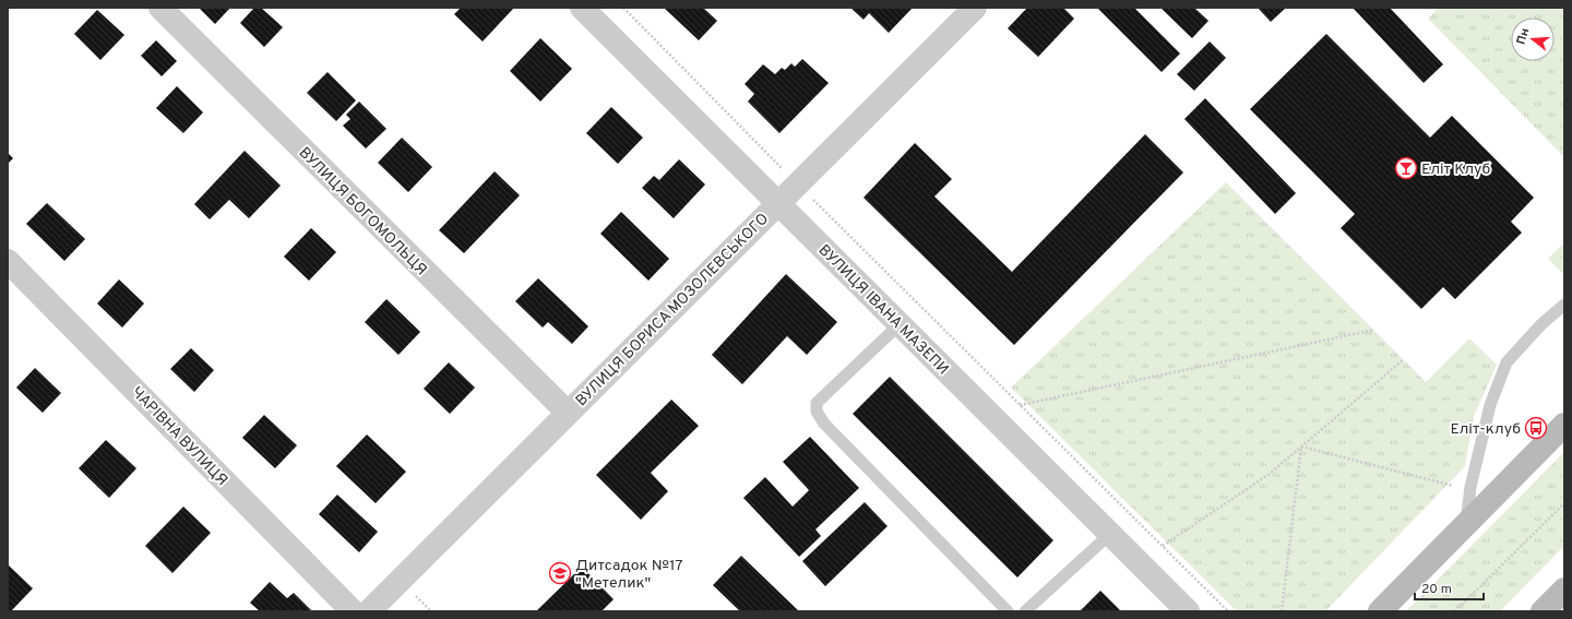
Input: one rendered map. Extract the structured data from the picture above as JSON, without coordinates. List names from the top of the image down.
{
  "streets": {
    "street": [
      "ВУЛИЦЯ БОГОМОЛЬЦЯ",
      "ВУЛИЦЯ БОРИСА МОЗОЛЕВСЬКОГО",
      "ВУЛИЦЯ ІВАНА МАЗЕПИ",
      "ЧАРІВНА ВУЛИЦЯ"
    ]
  },
  "crossings": [
    ["ВУЛИЦЯ БОГОМОЛЬЦЯ", "ВУЛИЦЯ БОРИСА МОЗОЛЕВСЬКОГО"],
    ["ВУЛИЦЯ БОРИСА МОЗОЛЕВСЬКОГО", "ВУЛИЦЯ ІВАНА МАЗЕПИ"]
  ],
  "places": {
    "bar": ["Еліт Клуб"],
    "bus stop": ["Еліт-клуб"],
    "school or university": ["Дитсадок №17 \"Метелик\""]
  },
  "scale_bar": "20 m",
  "north": "left"
}
